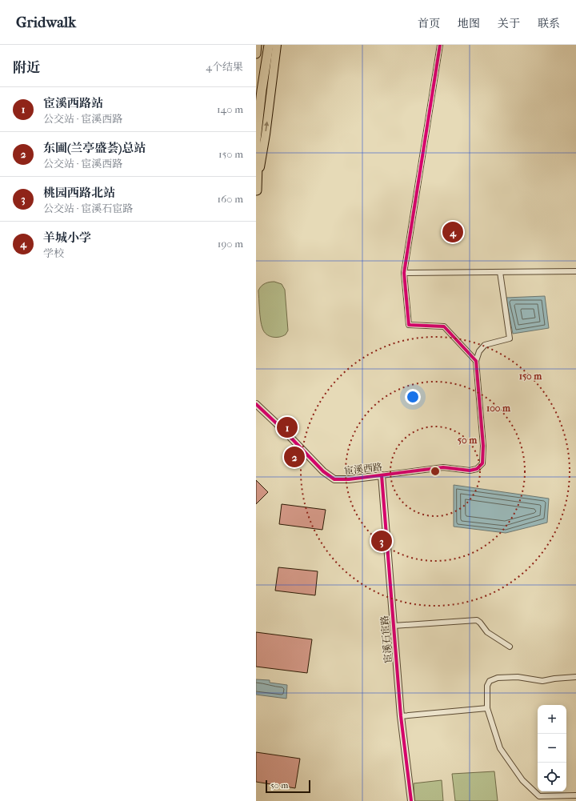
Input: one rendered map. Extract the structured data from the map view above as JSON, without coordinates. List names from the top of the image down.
{
  "streets": {
    "street": ["宦溪西路", "宦溪石宦路"]
  },
  "crossings": [
    ["宦溪西路", "宦溪石宦路"]
  ],
  "scale_bar": "50 m",
  "page": {
    "header": "Gridwalk",
    "nav": [
      "首页",
      "地图",
      "关于",
      "联系"
    ],
    "heading": ["附近", "4个结果"],
    "list": [
      {
        "mark": "1",
        "name": "宦溪西路站",
        "note": "公交站 · 宦溪西路",
        "value": "140 m"
      },
      {
        "mark": "2",
        "name": "东圃(兰亭盛荟)总站",
        "note": "公交站 · 宦溪西路",
        "value": "150 m"
      },
      {
        "mark": "3",
        "name": "桃园西路北站",
        "note": "公交站 · 宦溪石宦路",
        "value": "160 m"
      },
      {
        "mark": "4",
        "name": "羊城小学",
        "note": "学校",
        "value": "190 m"
      }
    ],
    "pins": [
      "4",
      "1",
      "2",
      "3"
    ],
    "map_buttons": ["+", "−"],
    "scale": "50 m"
  },
  "rings": ["150 m", "100 m", "50 m"]
}
